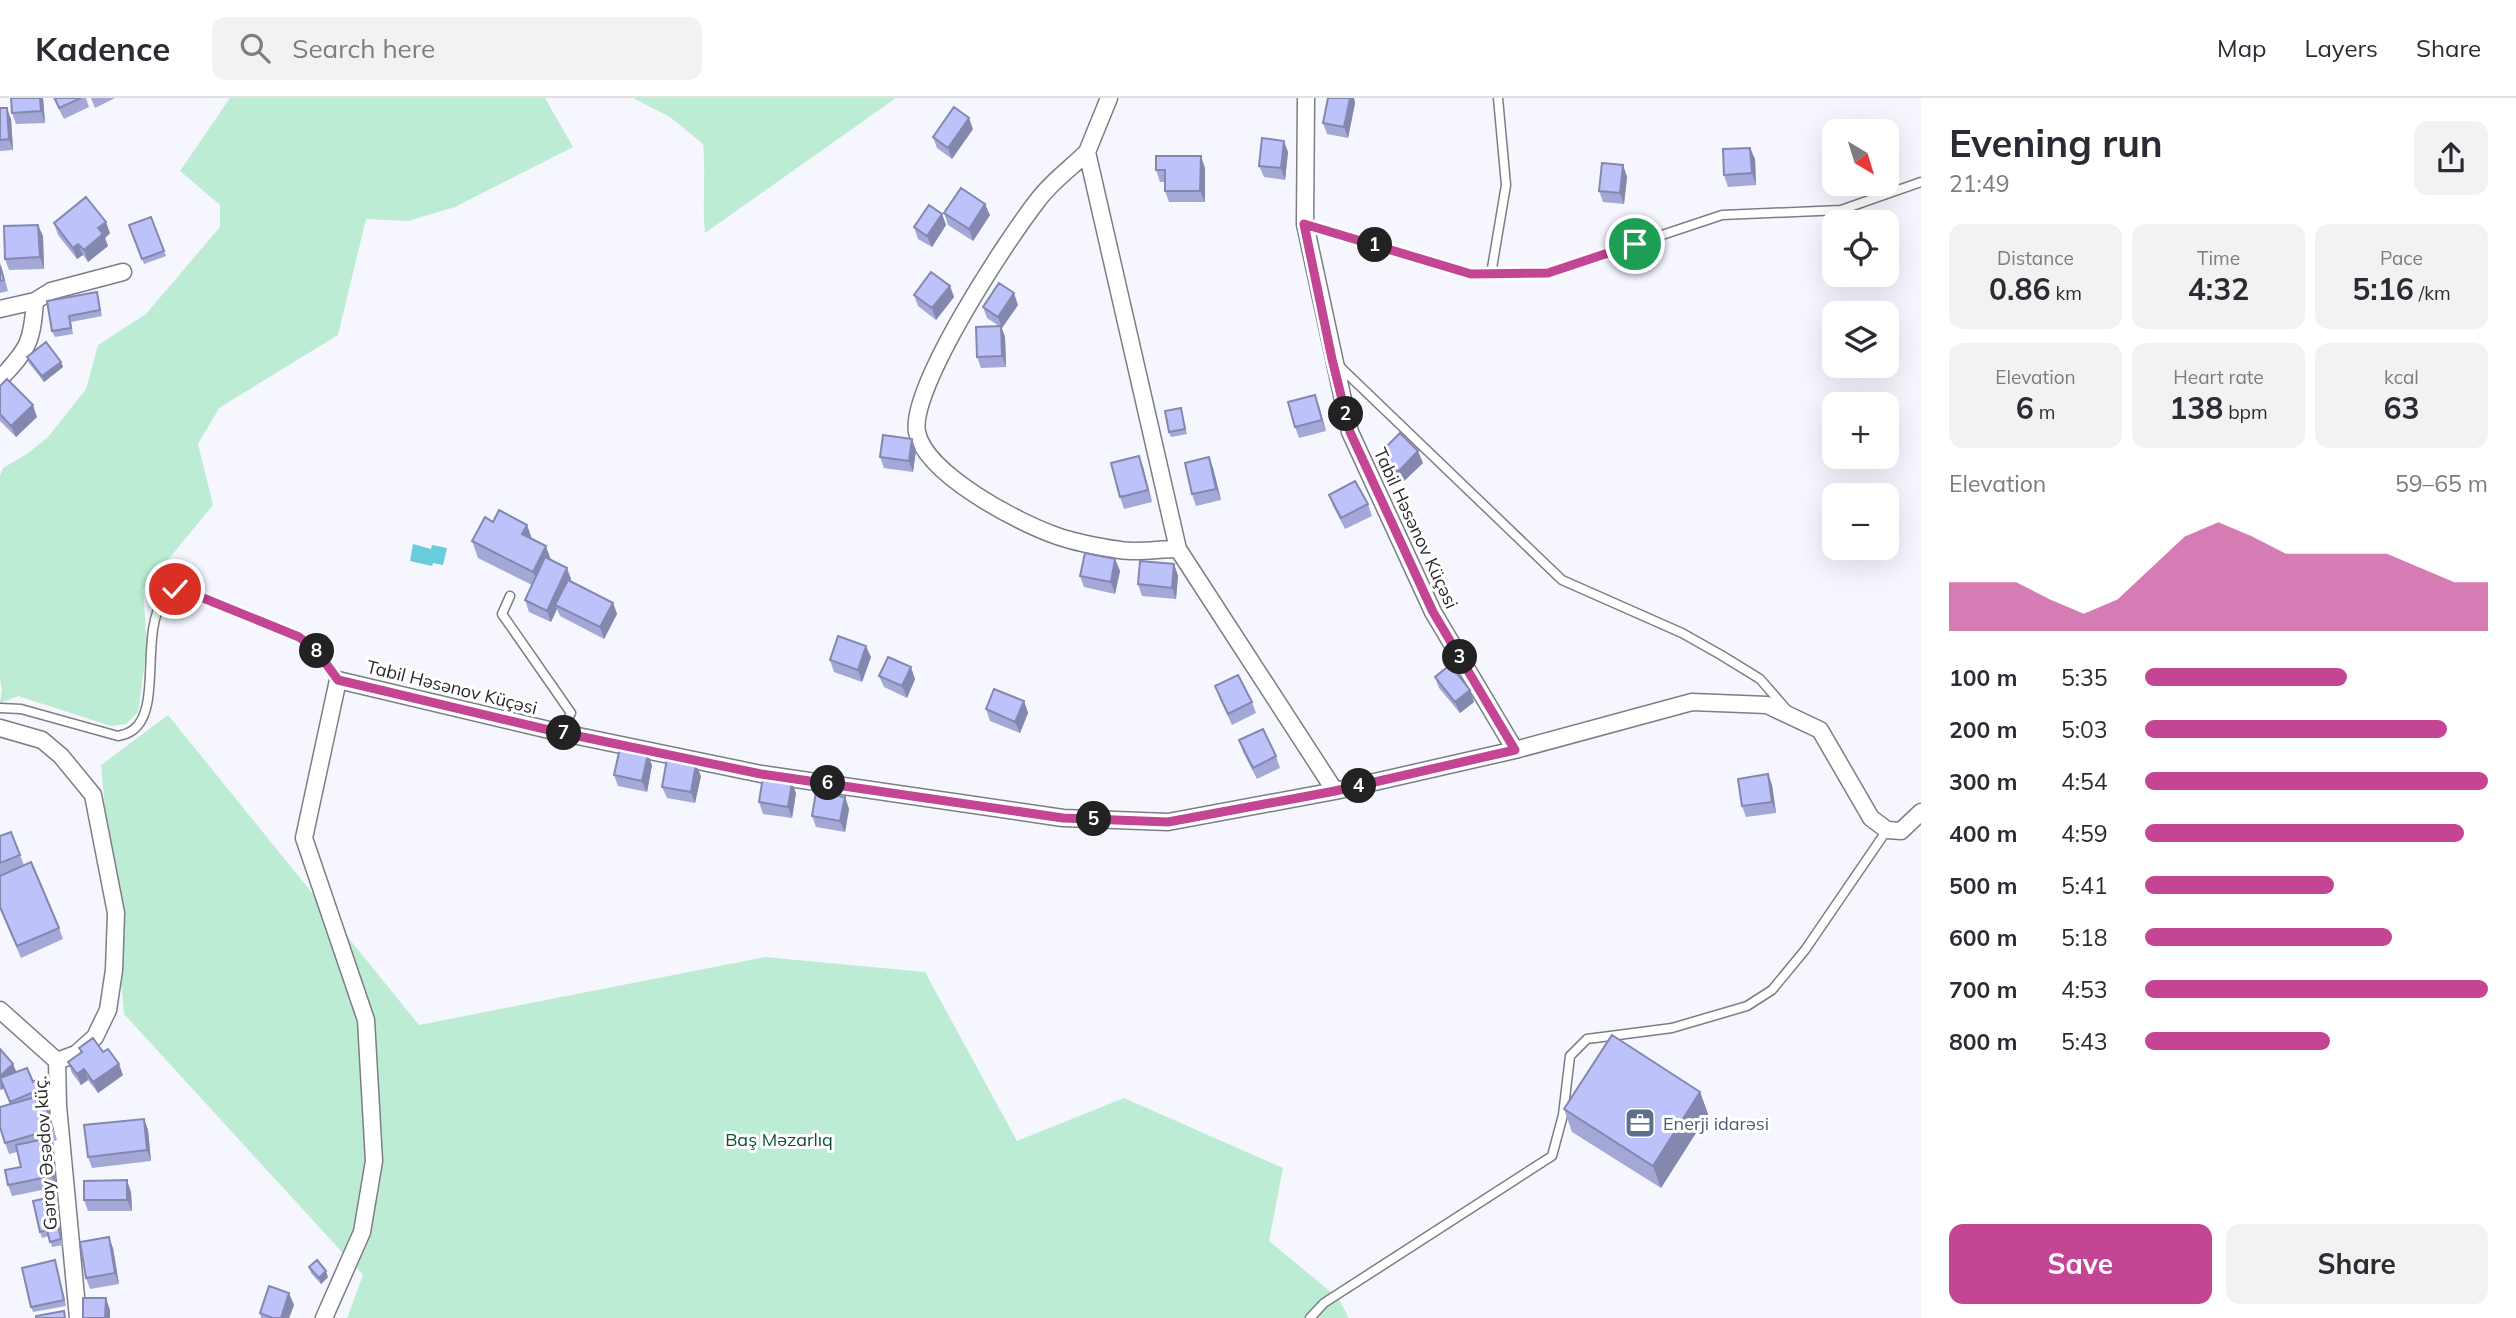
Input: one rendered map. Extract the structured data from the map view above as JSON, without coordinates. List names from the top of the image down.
{
  "streets": {
    "street": ["Tabil Həsənov Küçəsi", "Gəray Əsədov küç."]
  },
  "parks": ["Baş Məzarlıq"],
  "places": {
    "office": ["Enerji idarəsi"]
  },
  "north": "bottom right",
  "page": {
    "header": "Kadence",
    "search": "Search here",
    "nav": ["Map", "Layers", "Share"],
    "heading": ["Evening run", "21:49"],
    "map_buttons": ["+", "−"],
    "stats": [
      ["Distance", "0.86 km"],
      ["Time", "4:32"],
      ["Pace", "5:16 /km"],
      ["Elevation", "6 m"],
      ["Heart rate", "138 bpm"],
      ["kcal", "63"]
    ],
    "pins": [
      "1",
      "2",
      "8",
      "3",
      "7",
      "6",
      "4",
      "5"
    ],
    "chart": ["Elevation", "59–65 m"],
    "list": [
      {
        "name": "100 m",
        "note": "5:35"
      },
      {
        "name": "200 m",
        "note": "5:03"
      },
      {
        "name": "300 m",
        "note": "4:54"
      },
      {
        "name": "400 m",
        "note": "4:59"
      },
      {
        "name": "500 m",
        "note": "5:41"
      },
      {
        "name": "600 m",
        "note": "5:18"
      },
      {
        "name": "700 m",
        "note": "4:53"
      },
      {
        "name": "800 m",
        "note": "5:43"
      }
    ],
    "buttons": ["Save", "Share"]
  }
}
